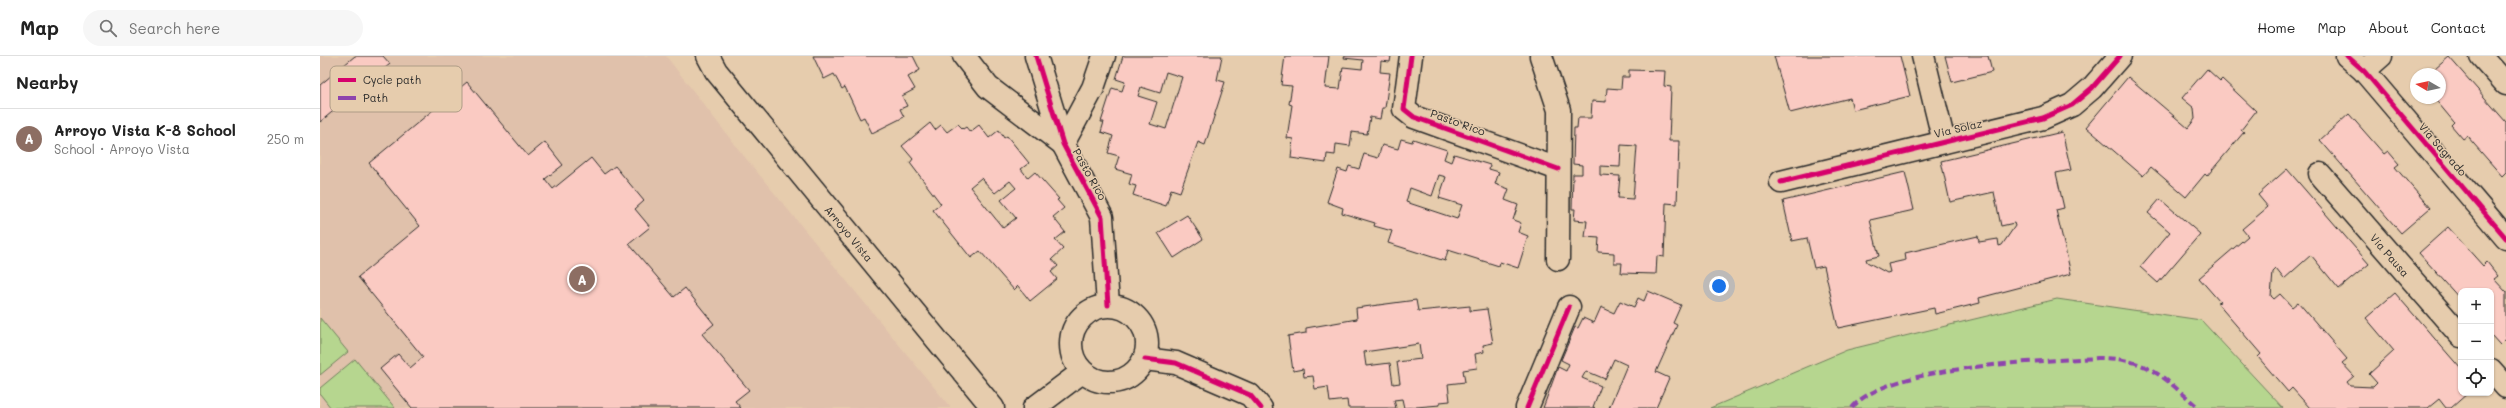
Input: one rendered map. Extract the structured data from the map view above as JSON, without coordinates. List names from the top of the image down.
{
  "streets": {
    "street": [
      "Pasto Rico",
      "Via Solaz",
      "Via Sagrado",
      "Arroyo Vista",
      "Via Pausa"
    ]
  },
  "legend": ["Cycle path", "Path"],
  "north": "left",
  "page": {
    "header": "Map",
    "search": "Search here",
    "nav": [
      "Home",
      "Map",
      "About",
      "Contact"
    ],
    "heading": "Nearby",
    "list": [
      {
        "mark": "A",
        "name": "Arroyo Vista K-8 School",
        "note": "School · Arroyo Vista",
        "value": "250 m"
      }
    ],
    "pins": "A",
    "map_buttons": ["+", "−"]
  }
}
